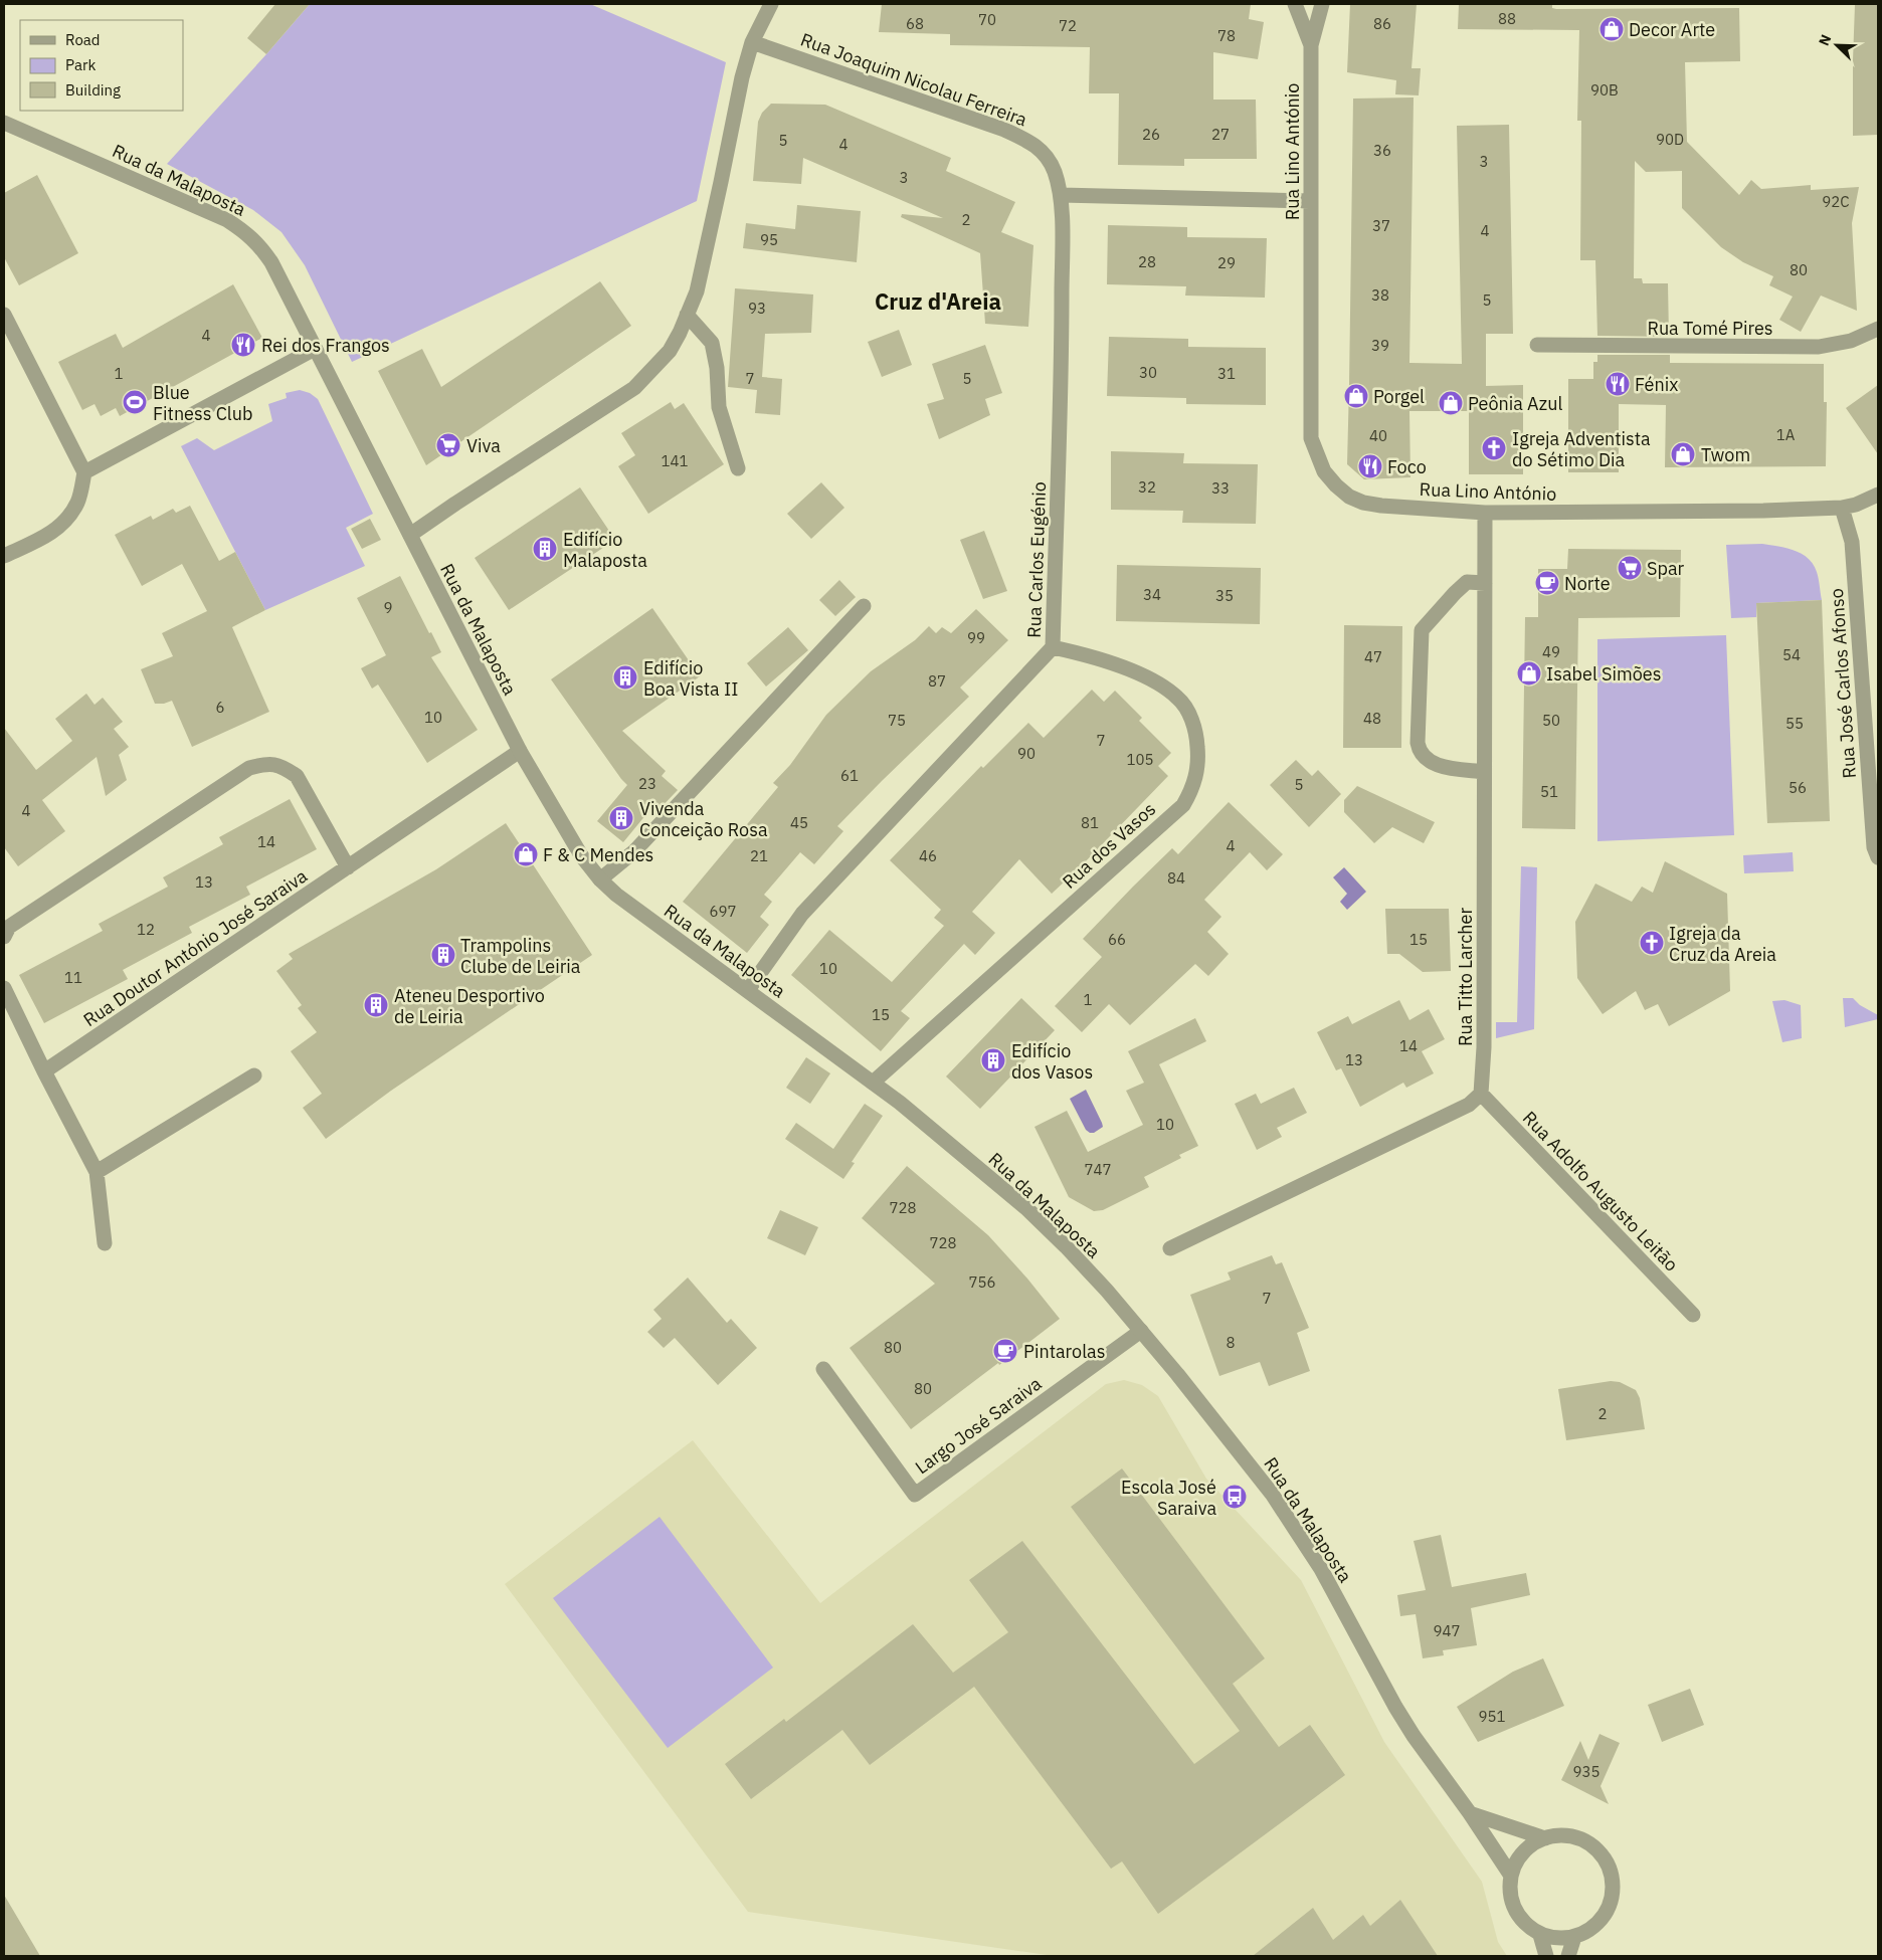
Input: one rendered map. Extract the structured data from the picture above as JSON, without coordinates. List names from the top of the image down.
{
  "streets": {
    "street": [
      "Rua Joaquim Nicolau Ferreira",
      "Rua Lino António",
      "Rua da Malaposta",
      "Rua Tomé Pires",
      "Rua Carlos Eugénio",
      "Rua José Carlos Afonso",
      "Rua dos Vasos",
      "Rua Doutor António José Saraiva",
      "Rua Titto Larcher",
      "Rua Adolfo Augusto Leitão",
      "Largo José Saraiva"
    ]
  },
  "crossings": [
    ["Rua Joaquim Nicolau Ferreira", "Rua Carlos Eugénio"],
    ["Rua Lino António", "Rua José Carlos Afonso"],
    ["Rua Lino António", "Rua Titto Larcher"],
    ["Rua da Malaposta", "Rua Carlos Eugénio"],
    ["Rua da Malaposta", "Rua dos Vasos"],
    ["Rua da Malaposta", "Rua Doutor António José Saraiva"],
    ["Rua da Malaposta", "Largo José Saraiva"],
    ["Rua Carlos Eugénio", "Rua dos Vasos"],
    ["Rua Titto Larcher", "Rua Adolfo Augusto Leitão"]
  ],
  "districts": ["Cruz d'Areia"],
  "places": {
    "shop": [
      "Decor Arte",
      "Porgel",
      "Peônia Azul",
      "Twom",
      "Isabel Simões",
      "F & C Mendes"
    ],
    "restaurant": ["Rei dos Frangos", "Fénix", "Foco"],
    "sports": ["Blue Fitness Club"],
    "supermarket": ["Viva", "Spar"],
    "church": ["Igreja Adventista do Sétimo Dia", "Igreja da Cruz da Areia"],
    "building": [
      "Edifício Malaposta",
      "Edifício Boa Vista II",
      "Vivenda Conceição Rosa",
      "Trampolins Clube de Leiria",
      "Ateneu Desportivo de Leiria",
      "Edifício dos Vasos"
    ],
    "cafe": ["Norte", "Pintarolas"],
    "bus stop": ["Escola José Saraiva"]
  },
  "house_numbers": [
    "88",
    "70",
    "68",
    "86",
    "72",
    "78",
    "90B",
    "26",
    "27",
    "90D",
    "5",
    "4",
    "36",
    "3",
    "3",
    "92C",
    "2",
    "37",
    "4",
    "95",
    "28",
    "29",
    "80",
    "38",
    "5",
    "93",
    "4",
    "39",
    "30",
    "1",
    "31",
    "7",
    "5",
    "1A",
    "40",
    "141",
    "32",
    "33",
    "34",
    "35",
    "9",
    "99",
    "49",
    "54",
    "47",
    "87",
    "6",
    "10",
    "48",
    "75",
    "50",
    "55",
    "7",
    "90",
    "105",
    "61",
    "23",
    "5",
    "56",
    "51",
    "4",
    "45",
    "81",
    "14",
    "4",
    "21",
    "46",
    "84",
    "13",
    "697",
    "12",
    "66",
    "15",
    "10",
    "11",
    "1",
    "15",
    "14",
    "13",
    "10",
    "747",
    "728",
    "728",
    "756",
    "7",
    "8",
    "80",
    "80",
    "2",
    "947",
    "951",
    "935"
  ],
  "legend": ["Road", "Park", "Building"],
  "north": "top left"
}
